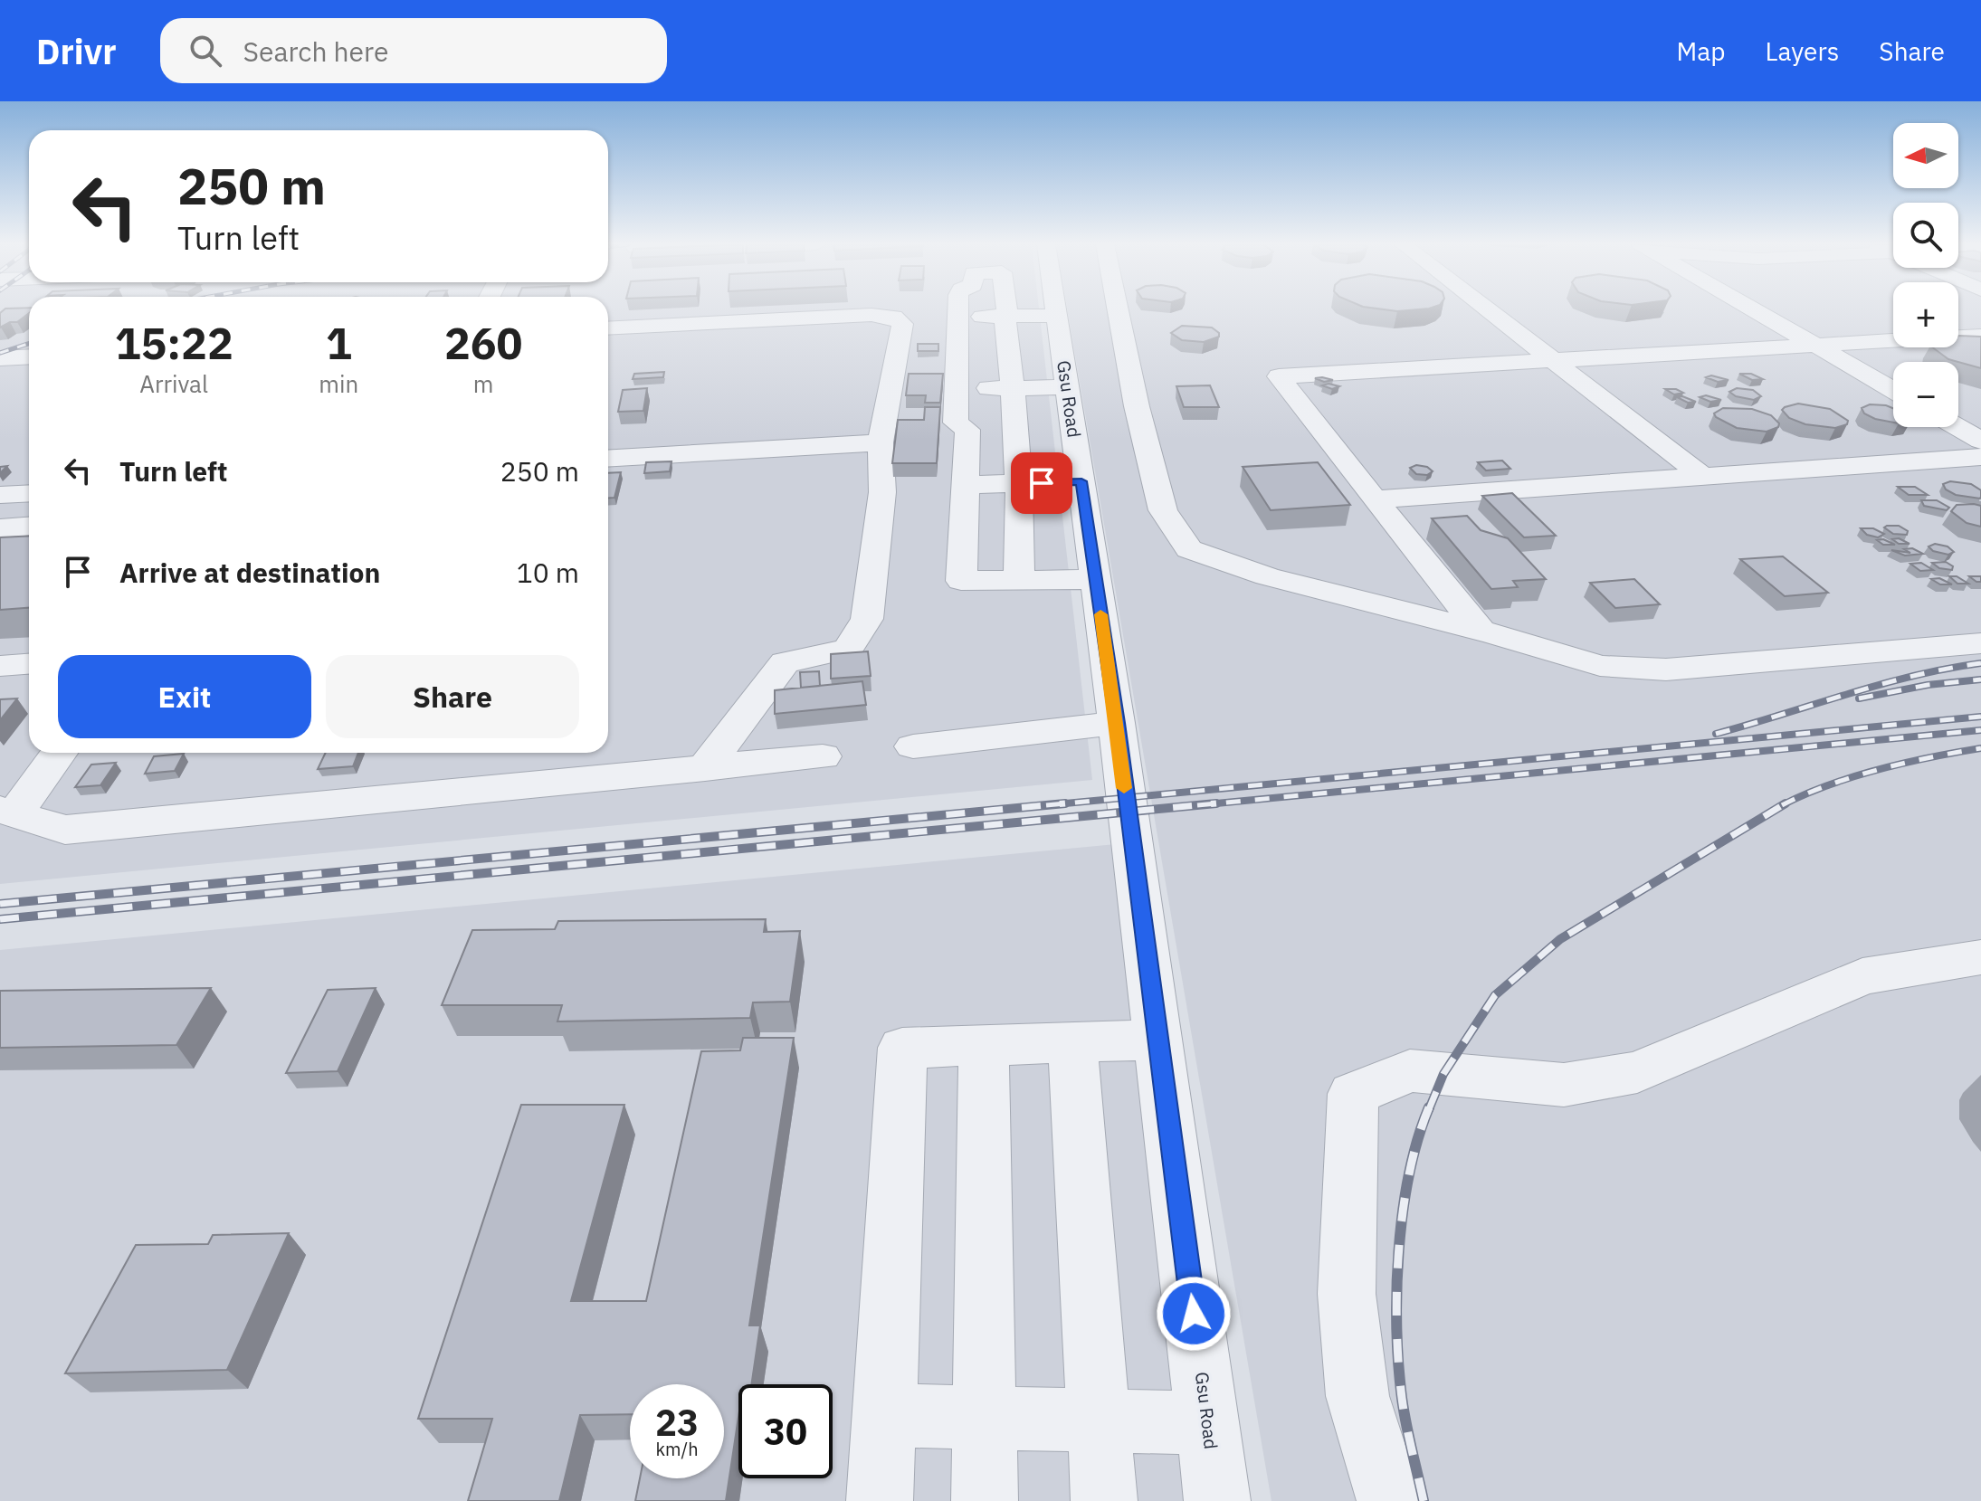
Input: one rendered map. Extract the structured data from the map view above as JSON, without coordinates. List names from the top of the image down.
{
  "streets": {
    "street": ["Gsu Road"]
  },
  "north": "left",
  "page": {
    "header": "Drivr",
    "search": "Search here",
    "nav": ["Map", "Layers", "Share"],
    "map_buttons": ["+", "−"],
    "turn": ["250 m", "Turn left"],
    "eta": [
      "15:22",
      "Arrival",
      "1",
      "min",
      "260",
      "m"
    ],
    "list": [
      {
        "name": "Turn left",
        "value": "250 m"
      },
      {
        "name": "Arrive at destination",
        "value": "10 m"
      }
    ],
    "buttons": ["Exit", "Share"],
    "speed": "23 km/h",
    "limit": "30"
  }
}
